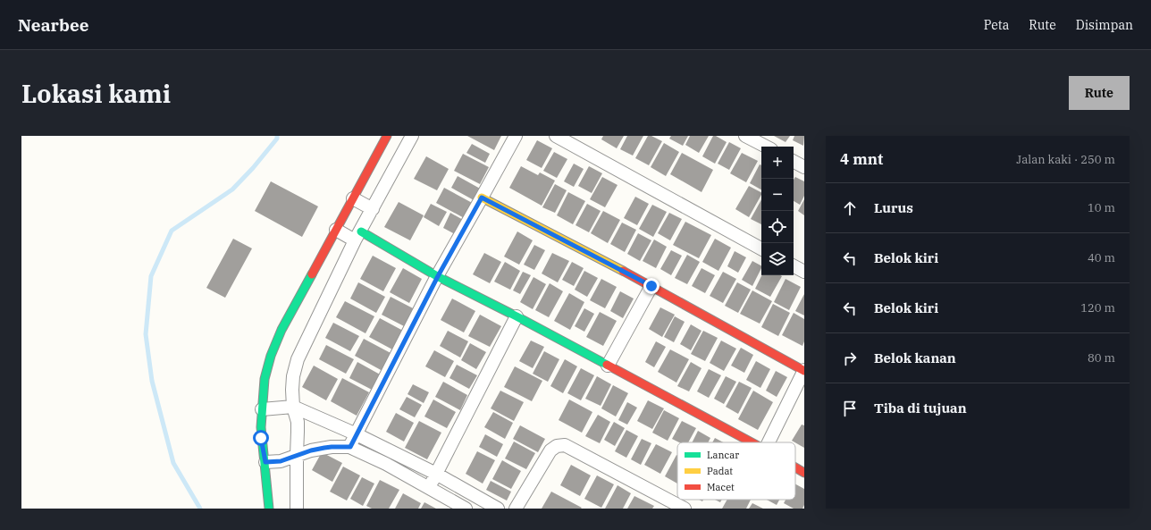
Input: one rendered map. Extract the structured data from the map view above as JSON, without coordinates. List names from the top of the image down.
{
  "legend": ["Lancar", "Padat", "Macet"],
  "page": {
    "header": "Nearbee",
    "nav": ["Peta", "Rute", "Disimpan"],
    "buttons": "Rute",
    "title": "Lokasi kami",
    "heading": ["4 mnt", "Jalan kaki · 250 m"],
    "map_buttons": ["+", "−"],
    "list": [
      ["Lurus", "10 m"],
      ["Belok kiri", "40 m"],
      ["Belok kiri", "120 m"],
      ["Belok kanan", "80 m"],
      "Tiba di tujuan"
    ]
  }
}
